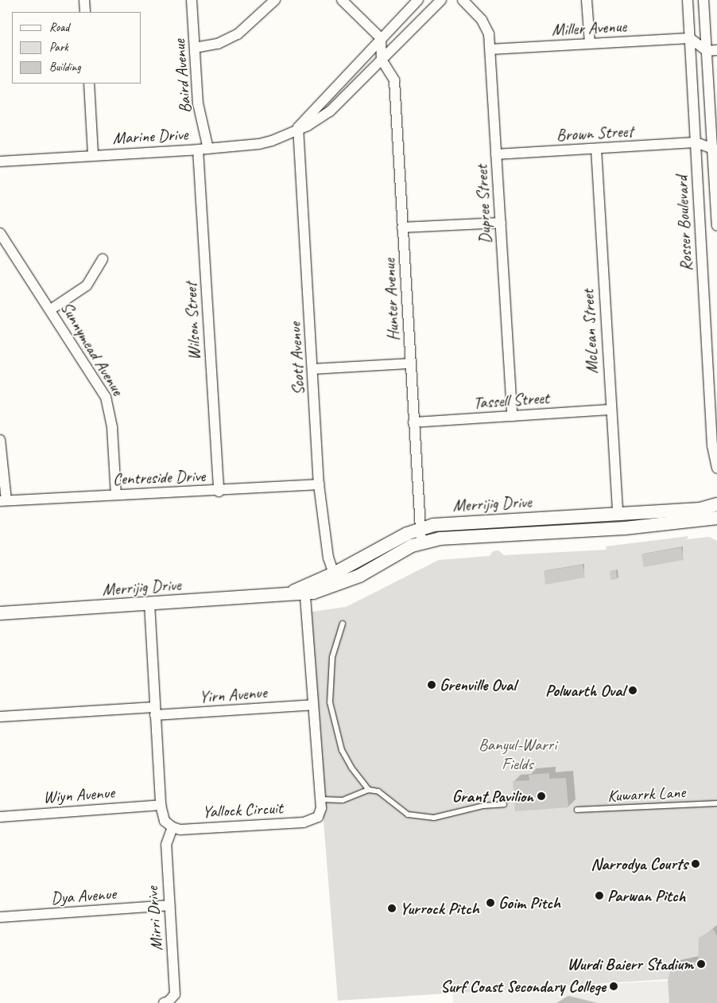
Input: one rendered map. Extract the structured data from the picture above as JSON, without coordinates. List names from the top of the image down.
{
  "streets": {
    "street": [
      "Miller Avenue",
      "Baird Avenue",
      "Brown Street",
      "Marine Drive",
      "Dupree Street",
      "Rosser Boulevard",
      "Hunter Avenue",
      "Wilson Street",
      "McLean Street",
      "Sunnymead Avenue",
      "Scott Avenue",
      "Tassell Street",
      "Centreside Drive",
      "Merrijig Drive",
      "Yirn Avenue",
      "Wiyn Avenue",
      "Yallock Circuit",
      "Dya Avenue",
      "Mirri Drive"
    ],
    "lane": ["Kuwarrk Lane"]
  },
  "crossings": [
    ["Miller Avenue", "Dupree Street"],
    ["Miller Avenue", "Rosser Boulevard"],
    ["Baird Avenue", "Marine Drive"],
    ["Brown Street", "Dupree Street"],
    ["Brown Street", "Rosser Boulevard"],
    ["Brown Street", "McLean Street"],
    ["Marine Drive", "Hunter Avenue"],
    ["Marine Drive", "Wilson Street"],
    ["Marine Drive", "Scott Avenue"],
    ["Dupree Street", "Tassell Street"],
    ["Hunter Avenue", "Tassell Street"],
    ["Hunter Avenue", "Merrijig Drive"],
    ["Wilson Street", "Centreside Drive"],
    ["McLean Street", "Tassell Street"],
    ["McLean Street", "Merrijig Drive"],
    ["Sunnymead Avenue", "Centreside Drive"],
    ["Scott Avenue", "Centreside Drive"],
    ["Scott Avenue", "Merrijig Drive"],
    ["Merrijig Drive", "Yallock Circuit"],
    ["Yirn Avenue", "Yallock Circuit"],
    ["Yallock Circuit", "Mirri Drive"],
    ["Dya Avenue", "Mirri Drive"]
  ],
  "parks": ["Banyul-Warri Fields"],
  "places": [
    "Grenville Oval",
    "Polwarth Oval",
    "Grant Pavilion",
    "Narrodya Courts",
    "Parwan Pitch",
    "Goim Pitch",
    "Yurrock Pitch",
    "Wurdi Baierr Stadium",
    "Surf Coast Secondary College"
  ],
  "legend": ["Road", "Park", "Building"]
}
